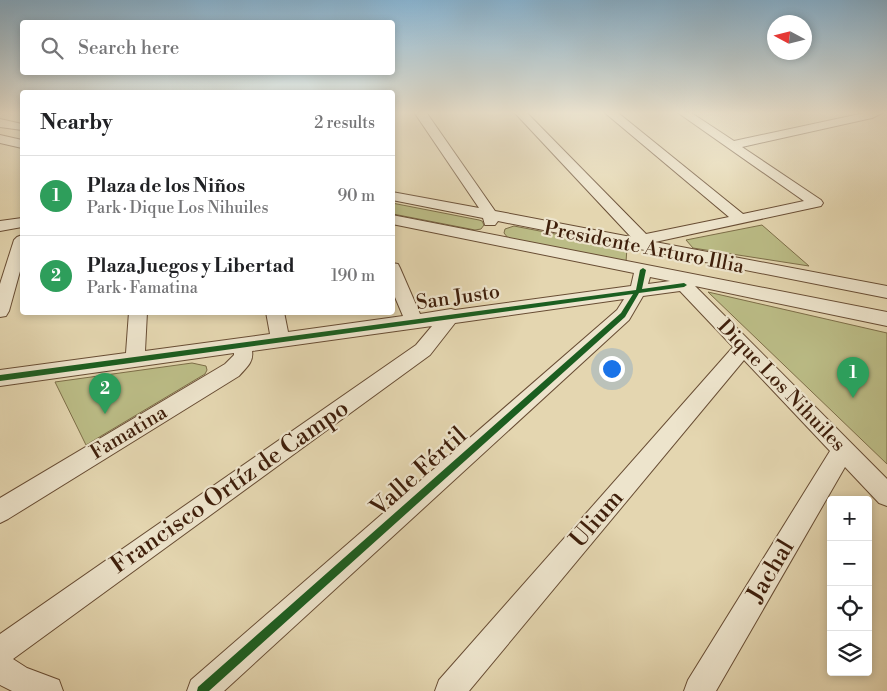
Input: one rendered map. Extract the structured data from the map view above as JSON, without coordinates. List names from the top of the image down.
{
  "streets": {
    "street": [
      "Presidente Arturo Illia",
      "San Justo",
      "Dique Los Nihuiles",
      "Famatina",
      "Valle Fértil",
      "Francisco Ortíz de Campo",
      "Ulium",
      "Jachal"
    ]
  },
  "crossings": [
    ["Presidente Arturo Illia", "San Justo"],
    ["Presidente Arturo Illia", "Dique Los Nihuiles"],
    ["Presidente Arturo Illia", "Valle Fértil"],
    ["San Justo", "Dique Los Nihuiles"],
    ["San Justo", "Famatina"],
    ["San Justo", "Valle Fértil"],
    ["San Justo", "Francisco Ortíz de Campo"],
    ["Dique Los Nihuiles", "Ulium"],
    ["Dique Los Nihuiles", "Jachal"]
  ],
  "north": "left",
  "page": {
    "search": "Search here",
    "heading": ["Nearby", "2 results"],
    "list": [
      {
        "mark": "1",
        "name": "Plaza de los Niños",
        "note": "Park · Dique Los Nihuiles",
        "value": "90 m"
      },
      {
        "mark": "2",
        "name": "Plaza Juegos y Libertad",
        "note": "Park · Famatina",
        "value": "190 m"
      }
    ],
    "pins": ["1", "2"],
    "map_buttons": ["+", "−"]
  }
}
